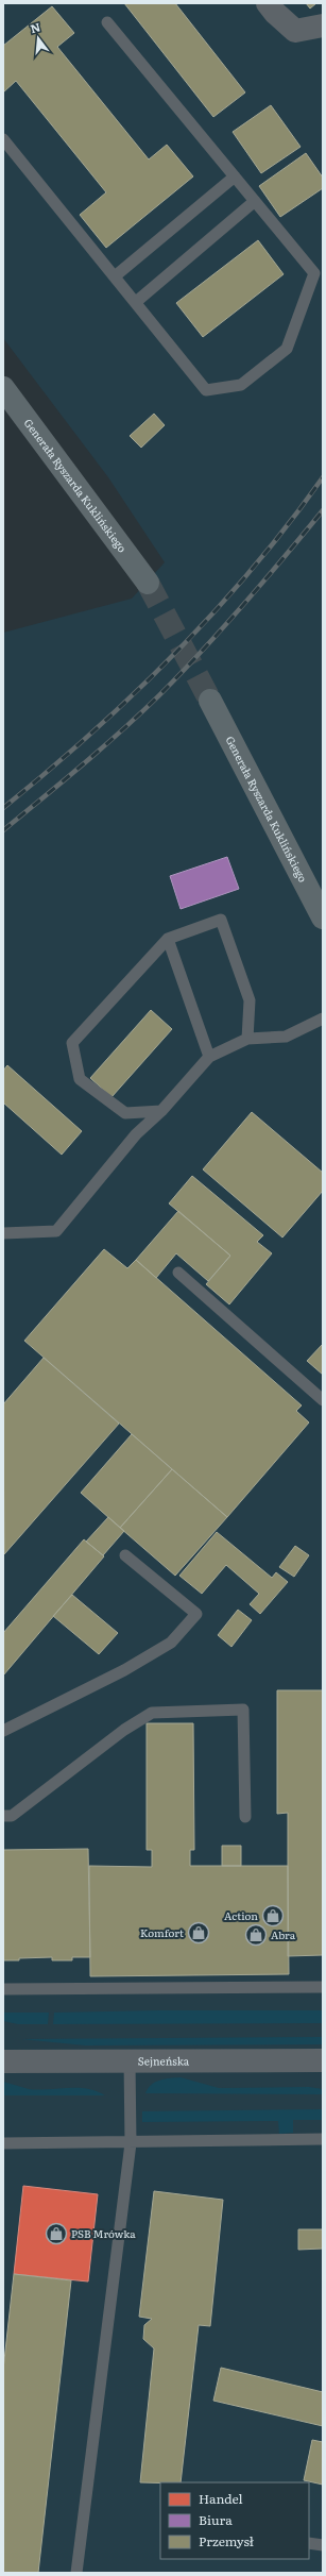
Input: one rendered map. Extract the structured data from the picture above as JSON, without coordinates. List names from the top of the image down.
{
  "streets": {
    "main road": ["Generała Ryszarda Kuklińskiego"],
    "street": ["Sejneńska"]
  },
  "places": {
    "shop": [
      "Action",
      "Komfort",
      "Abra",
      "PSB Mrówka"
    ]
  },
  "legend": ["Handel", "Biura", "Przemysł"],
  "north": "top"
}
